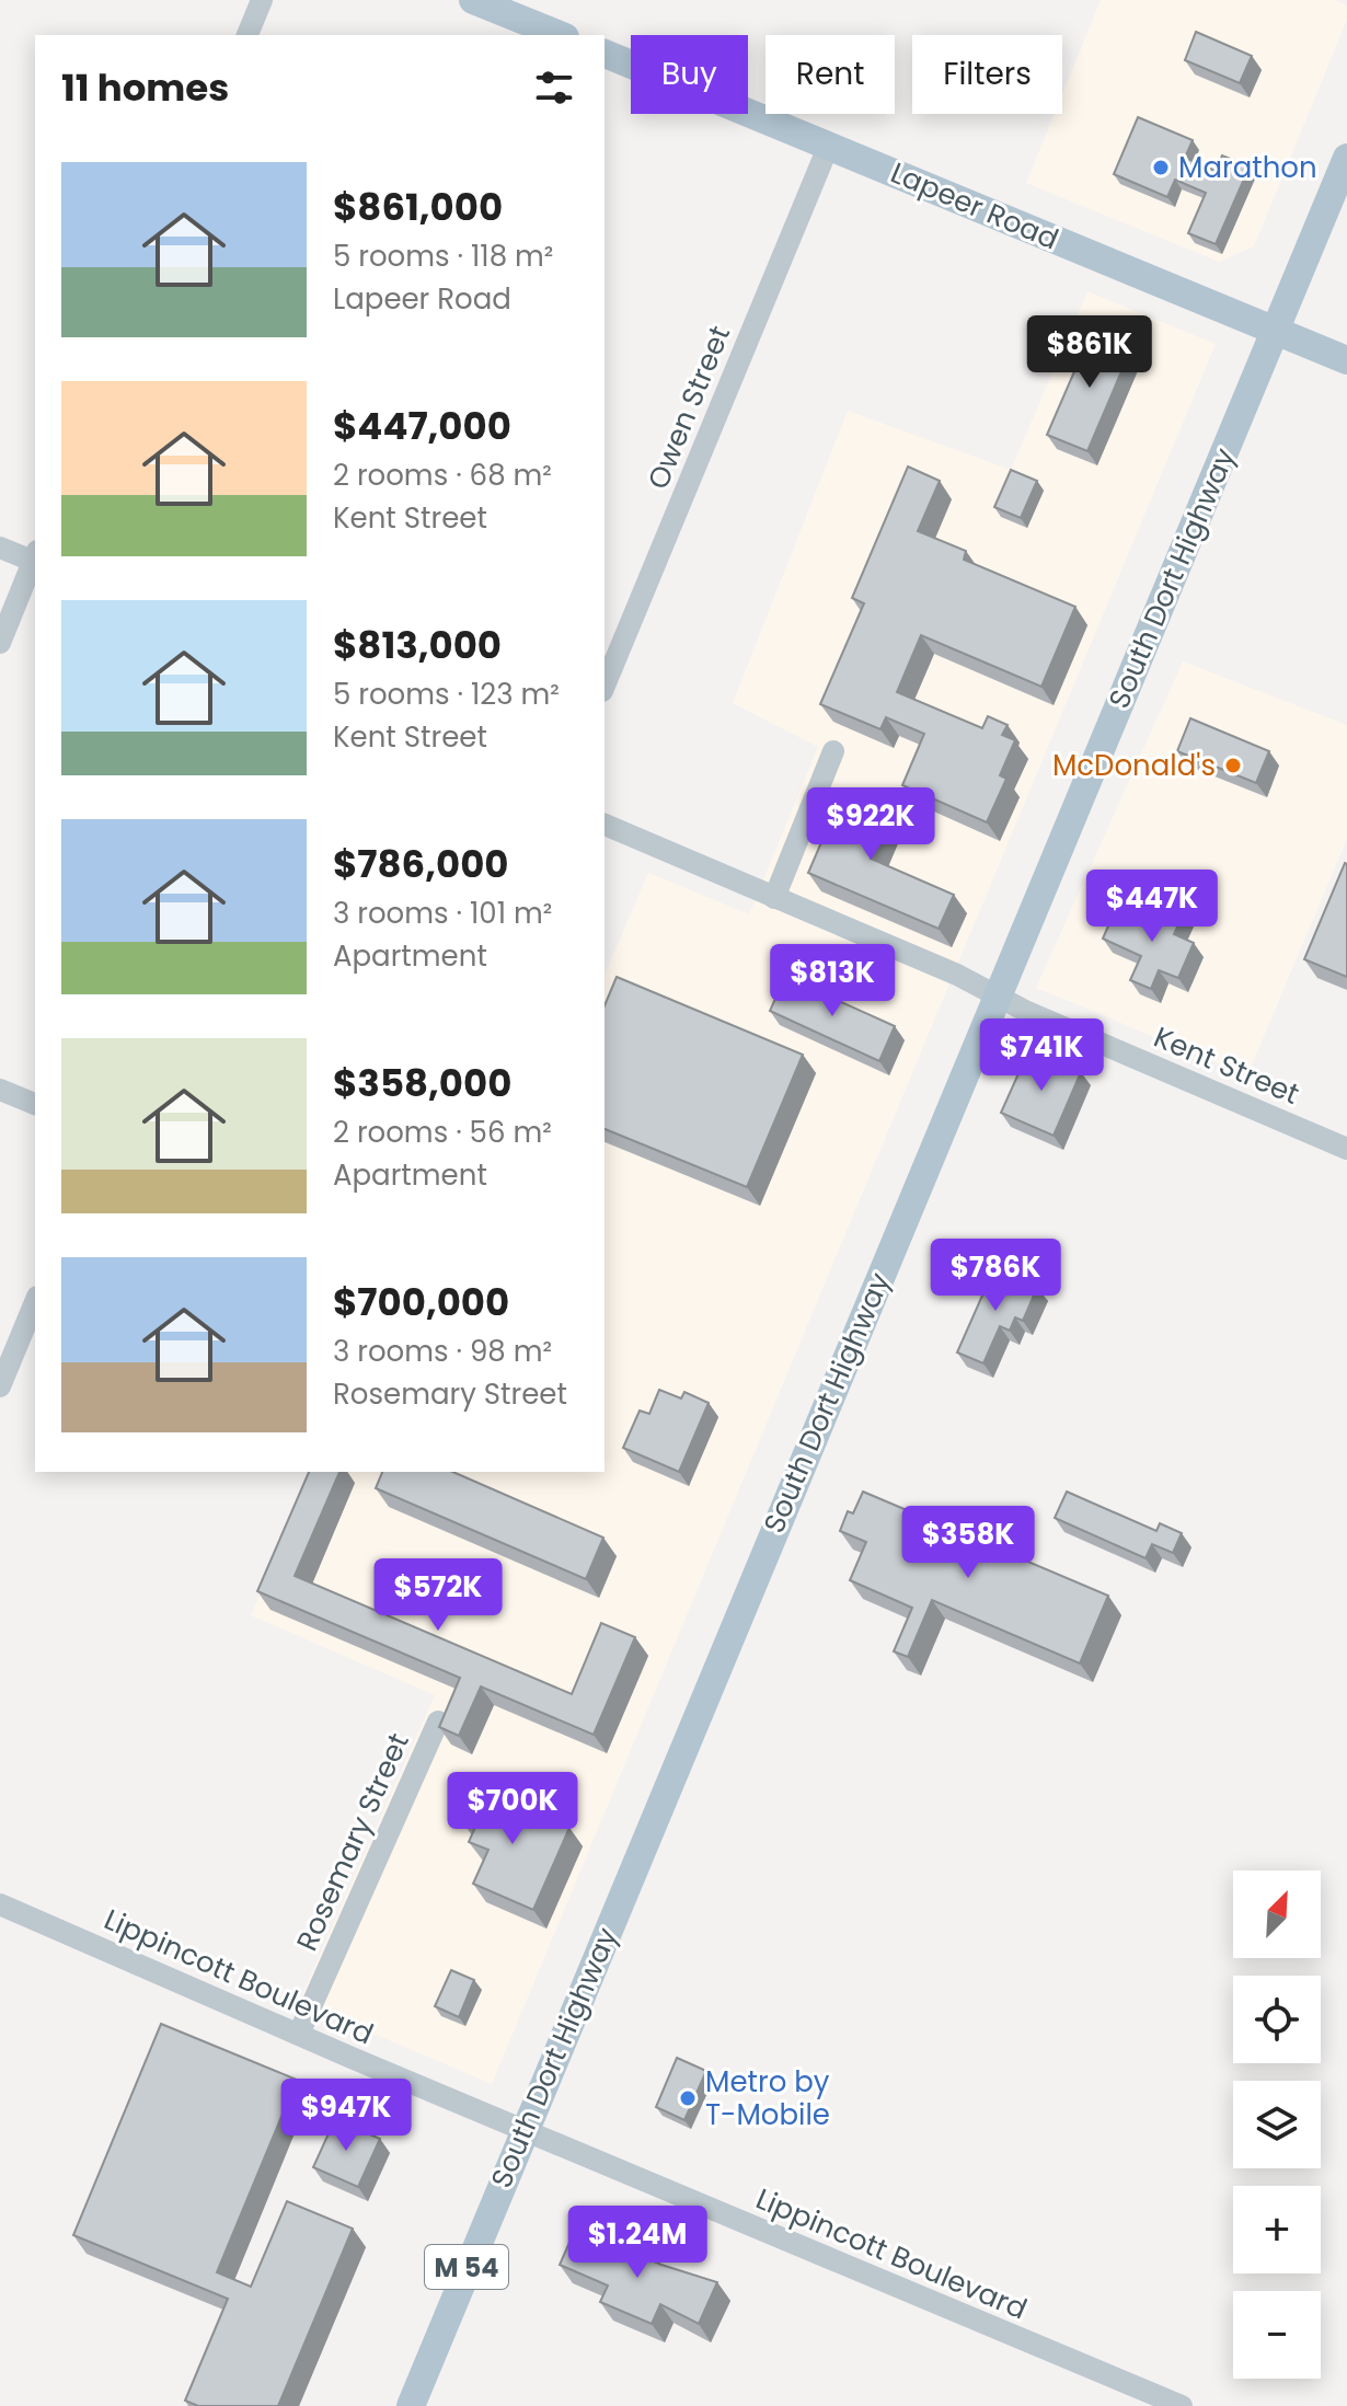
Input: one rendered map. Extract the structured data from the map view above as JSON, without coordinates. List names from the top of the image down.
{
  "streets": {
    "main road": ["Lapeer Road", "South Dort Highway", "M 54"],
    "street": [
      "Owen Street",
      "Kent Street",
      "Rosemary Street",
      "Lippincott Boulevard"
    ]
  },
  "crossings": [
    ["Lapeer Road", "Owen Street"],
    ["Lapeer Road", "South Dort Highway"],
    ["South Dort Highway", "Kent Street"],
    ["South Dort Highway", "Lippincott Boulevard"],
    ["Rosemary Street", "Lippincott Boulevard"]
  ],
  "places": ["Marathon", "McDonald's", "Metro by T-Mobile"],
  "north": "top right",
  "page": {
    "chip": ["Buy", "Rent", "Filters"],
    "heading": "11 homes",
    "list": [
      {
        "name": "$861,000",
        "note": "5 rooms · 118 m² · Lapeer Road"
      },
      {
        "name": "$447,000",
        "note": "2 rooms · 68 m² · Kent Street"
      },
      {
        "name": "$813,000",
        "note": "5 rooms · 123 m² · Kent Street"
      },
      {
        "name": "$786,000",
        "note": "3 rooms · 101 m² · Apartment"
      },
      {
        "name": "$358,000",
        "note": "2 rooms · 56 m² · Apartment"
      },
      {
        "name": "$700,000",
        "note": "3 rooms · 98 m² · Rosemary Street"
      }
    ],
    "price": [
      "$861K",
      "$922K",
      "$447K",
      "$813K",
      "$741K",
      "$786K",
      "$358K",
      "$572K",
      "$700K",
      "$947K",
      "$1.24M"
    ],
    "map_buttons": ["+", "−"]
  }
}
